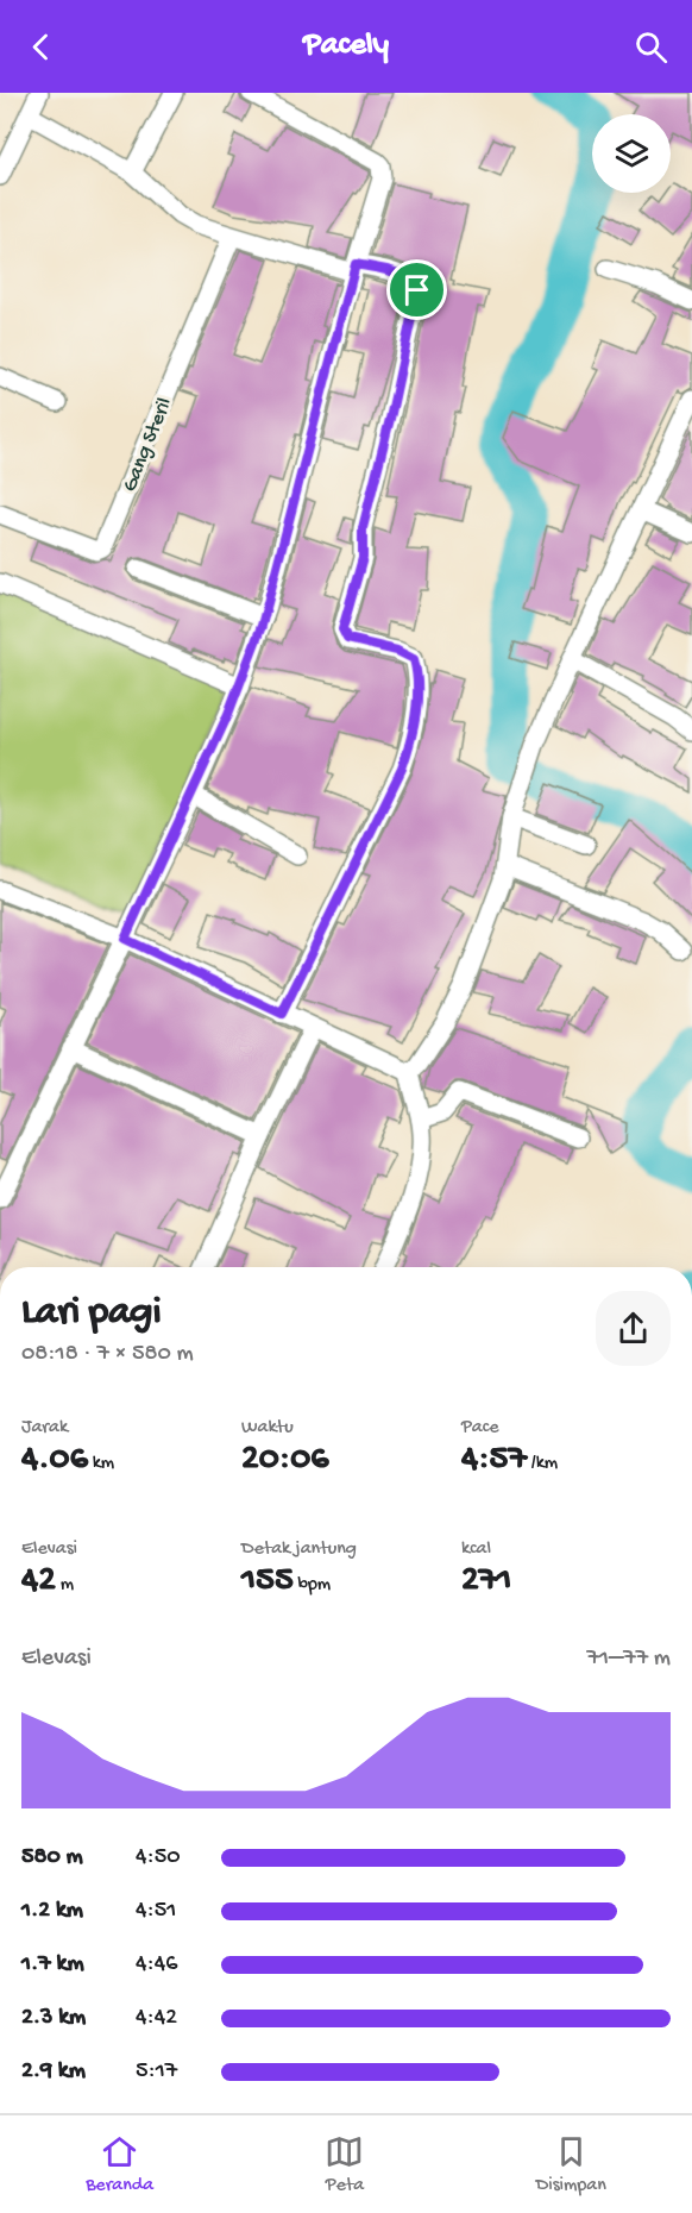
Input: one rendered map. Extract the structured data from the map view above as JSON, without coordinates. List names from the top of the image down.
{
  "streets": {
    "street": ["Gang Steril"]
  },
  "page": {
    "header": "Pacely",
    "heading": ["Lari pagi", "08:18 · 7 × 580 m"],
    "stats": [
      ["Jarak", "4.06 km"],
      ["Waktu", "20:06"],
      ["Pace", "4:57 /km"],
      ["Elevasi", "42 m"],
      ["Detak jantung", "155 bpm"],
      ["kcal", "271"]
    ],
    "chart": ["Elevasi", "71–77 m"],
    "list": [
      {
        "name": "580 m",
        "note": "4:50"
      },
      {
        "name": "1.2 km",
        "note": "4:51"
      },
      {
        "name": "1.7 km",
        "note": "4:46"
      },
      {
        "name": "2.3 km",
        "note": "4:42"
      },
      {
        "name": "2.9 km",
        "note": "5:17"
      }
    ],
    "tabs": ["Beranda", "Peta", "Disimpan"]
  }
}
